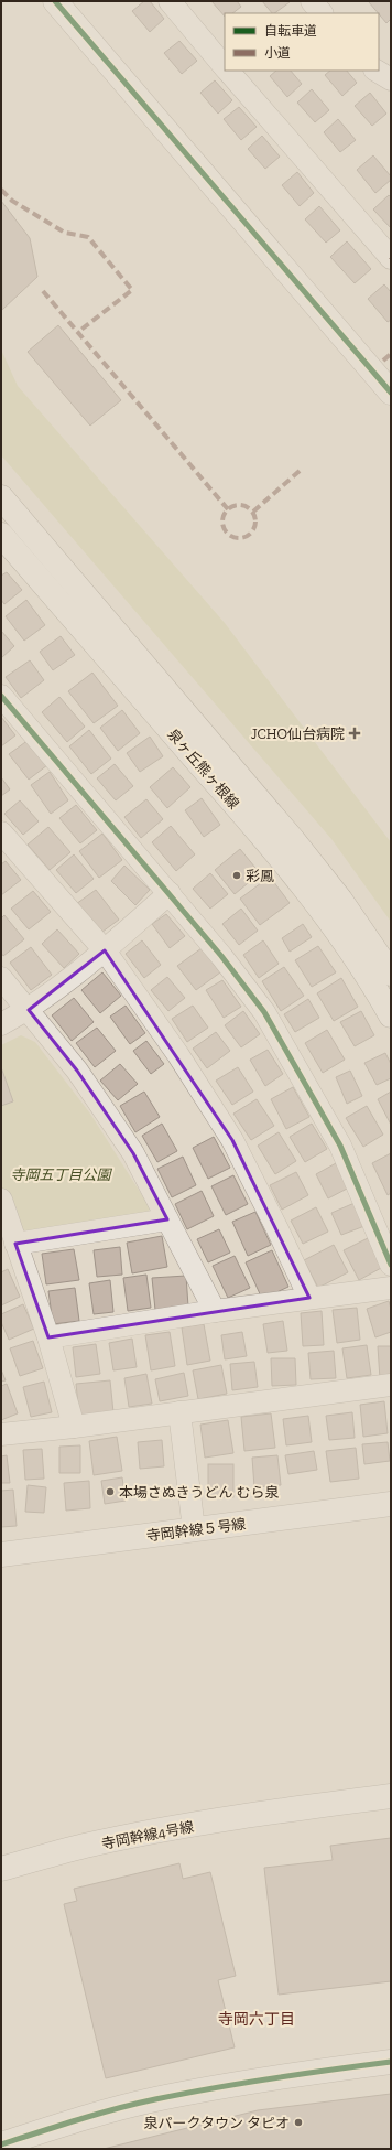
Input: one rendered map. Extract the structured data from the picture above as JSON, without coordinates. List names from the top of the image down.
{
  "streets": {
    "street": ["泉ヶ丘熊ヶ根線", "寺岡幹線５号線", "寺岡幹線4号線"]
  },
  "districts": ["寺岡六丁目"],
  "parks": ["寺岡五丁目公園"],
  "places": {
    "health": ["JCHO仙台病院"],
    "other": ["彩鳳", "本場さぬきうどん むら泉", "泉パークタウン タピオ"]
  },
  "legend": ["自転車道", "小道"]
}
